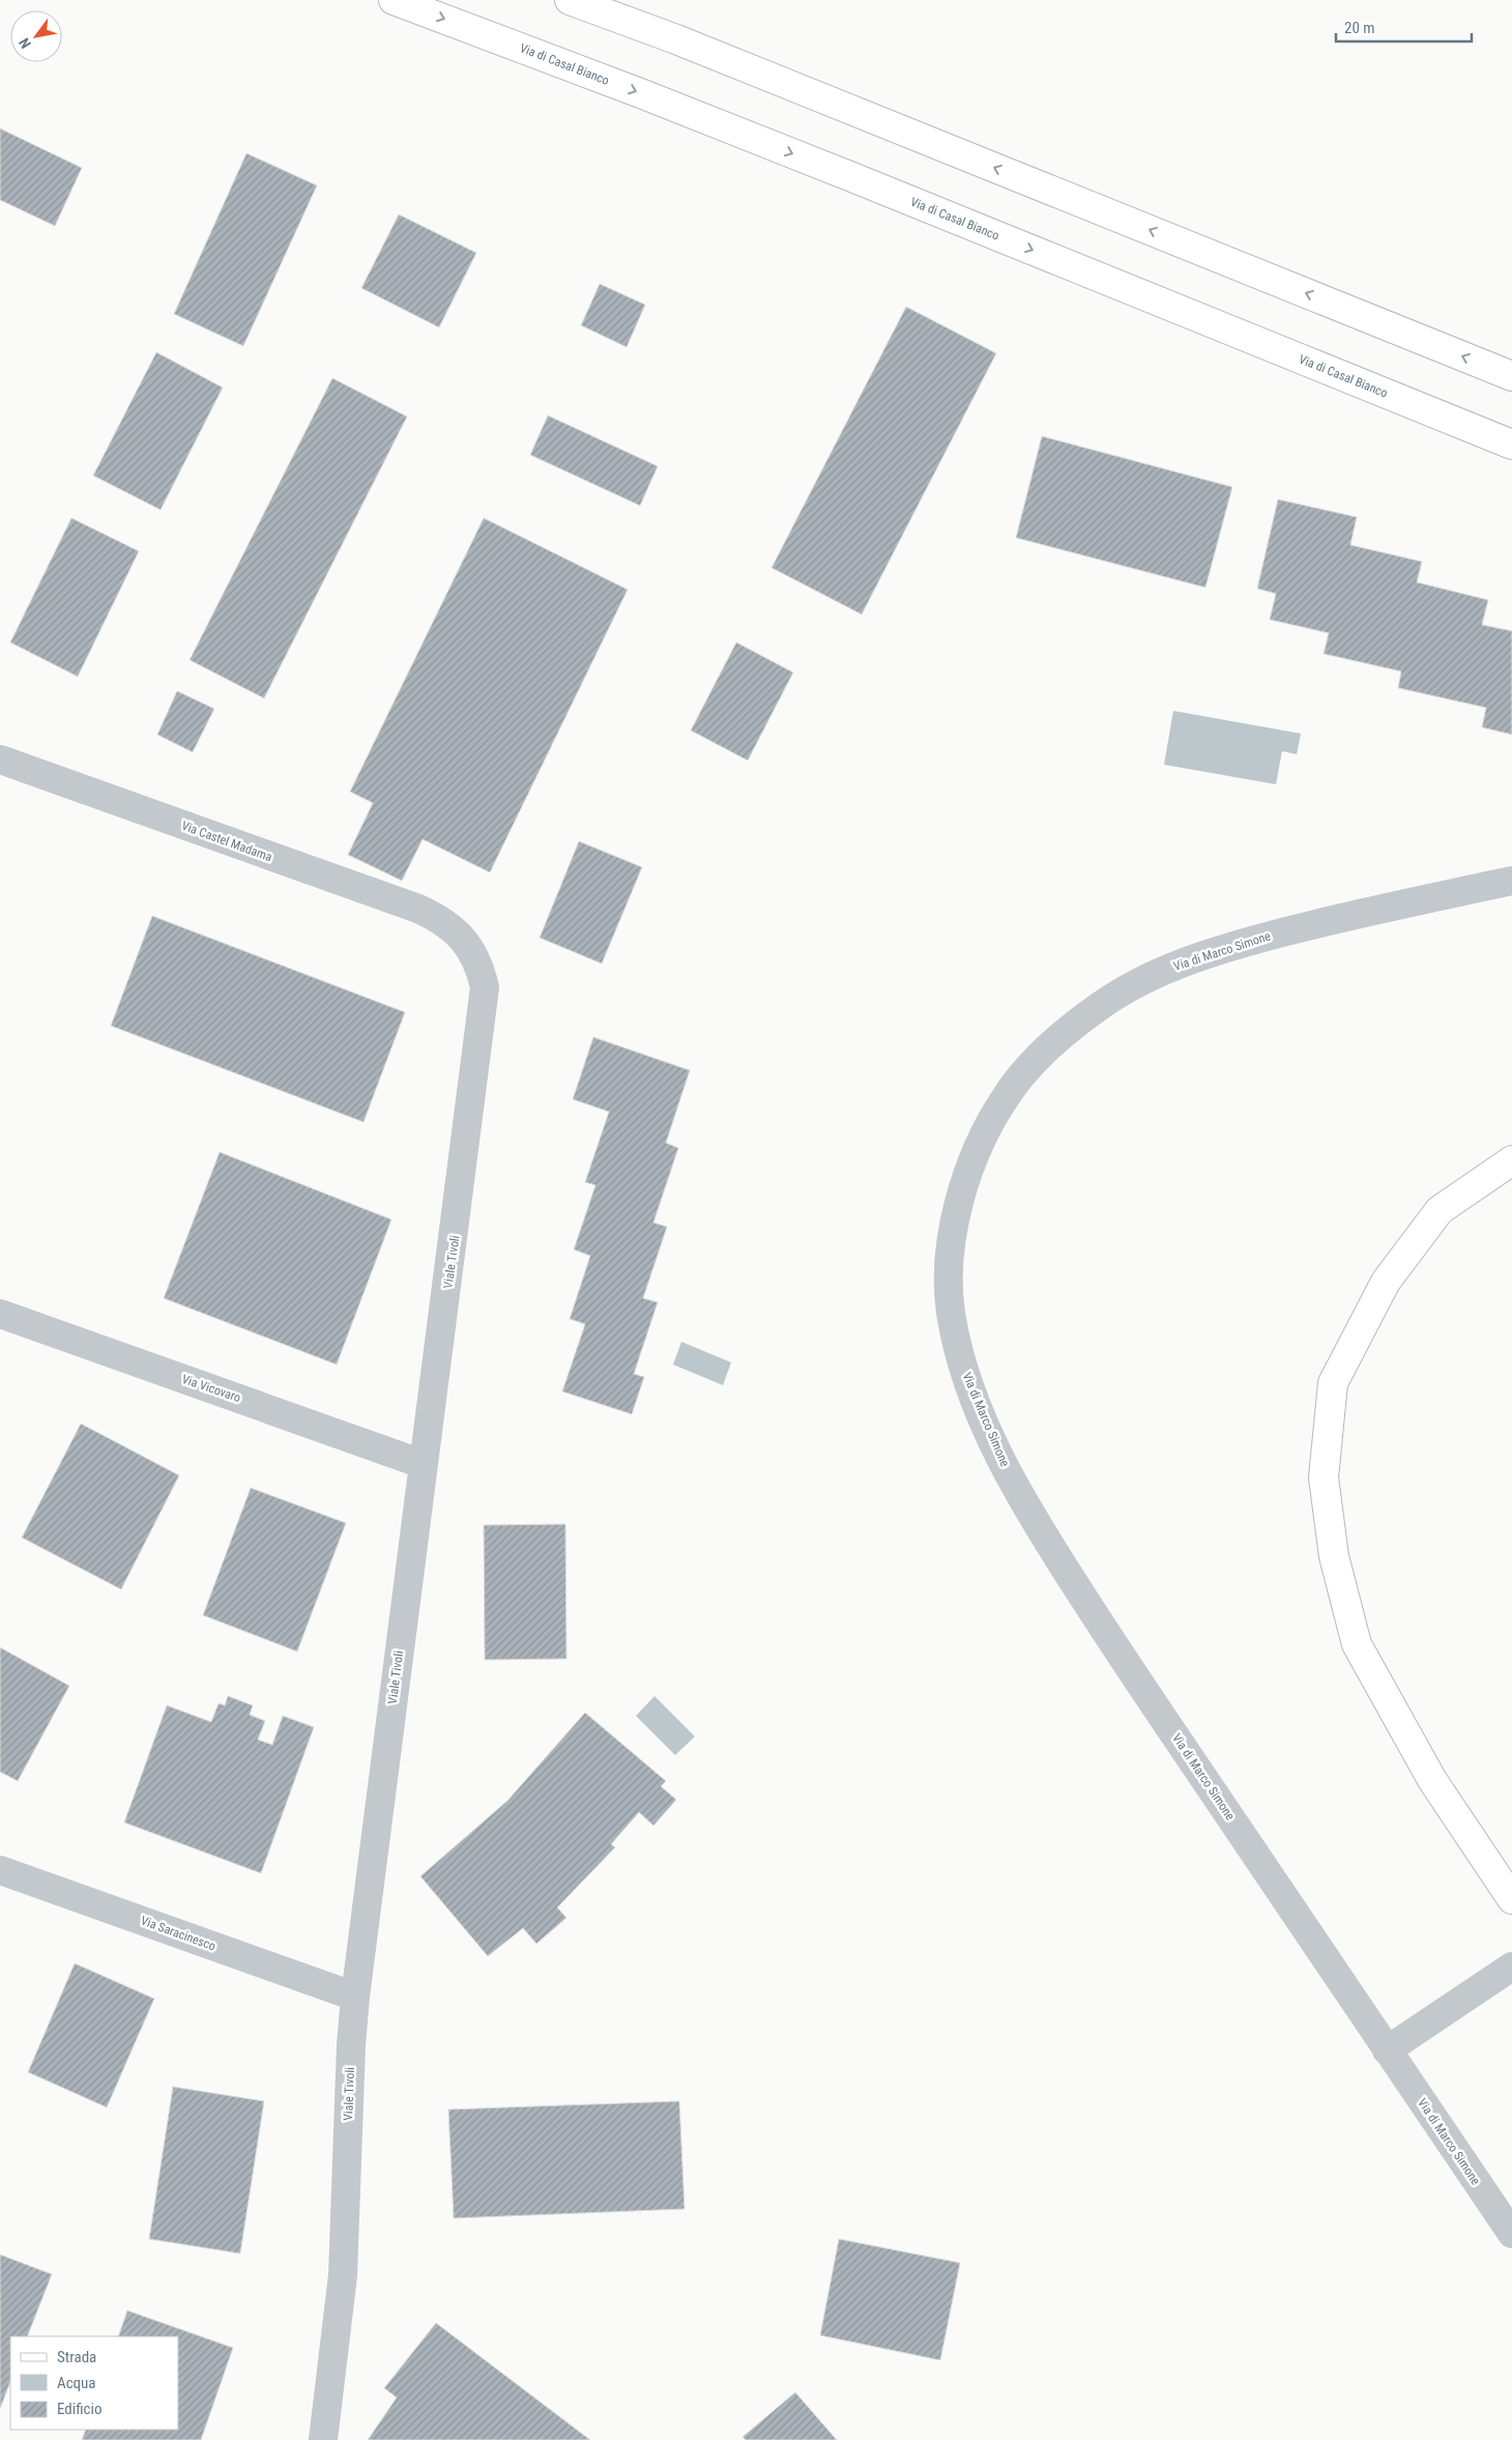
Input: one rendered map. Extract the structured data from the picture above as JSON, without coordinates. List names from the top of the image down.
{
  "streets": {
    "main road": ["Via di Casal Bianco"],
    "street": [
      "Via Castel Madama",
      "Via di Marco Simone",
      "Viale Tivoli",
      "Via Vicovaro",
      "Via Saracinesco"
    ]
  },
  "crossings": [
    ["Via Castel Madama", "Viale Tivoli"],
    ["Viale Tivoli", "Via Vicovaro"],
    ["Viale Tivoli", "Via Saracinesco"]
  ],
  "legend": ["Strada", "Acqua", "Edificio"],
  "scale_bar": "20 m",
  "north": "bottom left"
}
